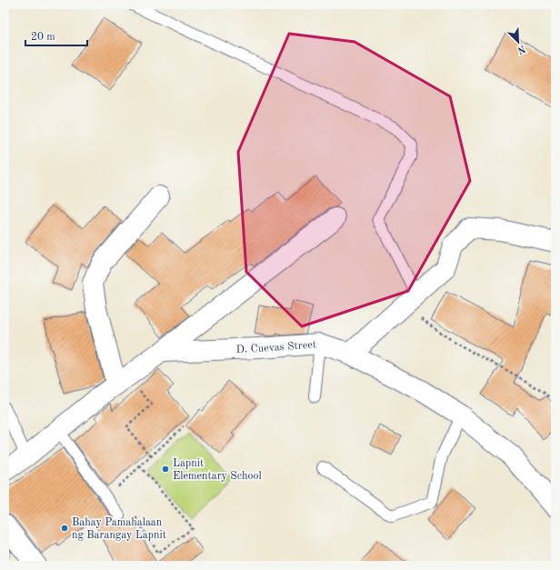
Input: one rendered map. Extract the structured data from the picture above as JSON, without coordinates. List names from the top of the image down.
{
  "streets": {
    "street": ["D. Cuevas Street"]
  },
  "places": ["Lapnit Elementary School", "Bahay Pamahalaan ng Barangay Lapnit"],
  "scale_bar": "20 m",
  "north": "bottom right"
}
